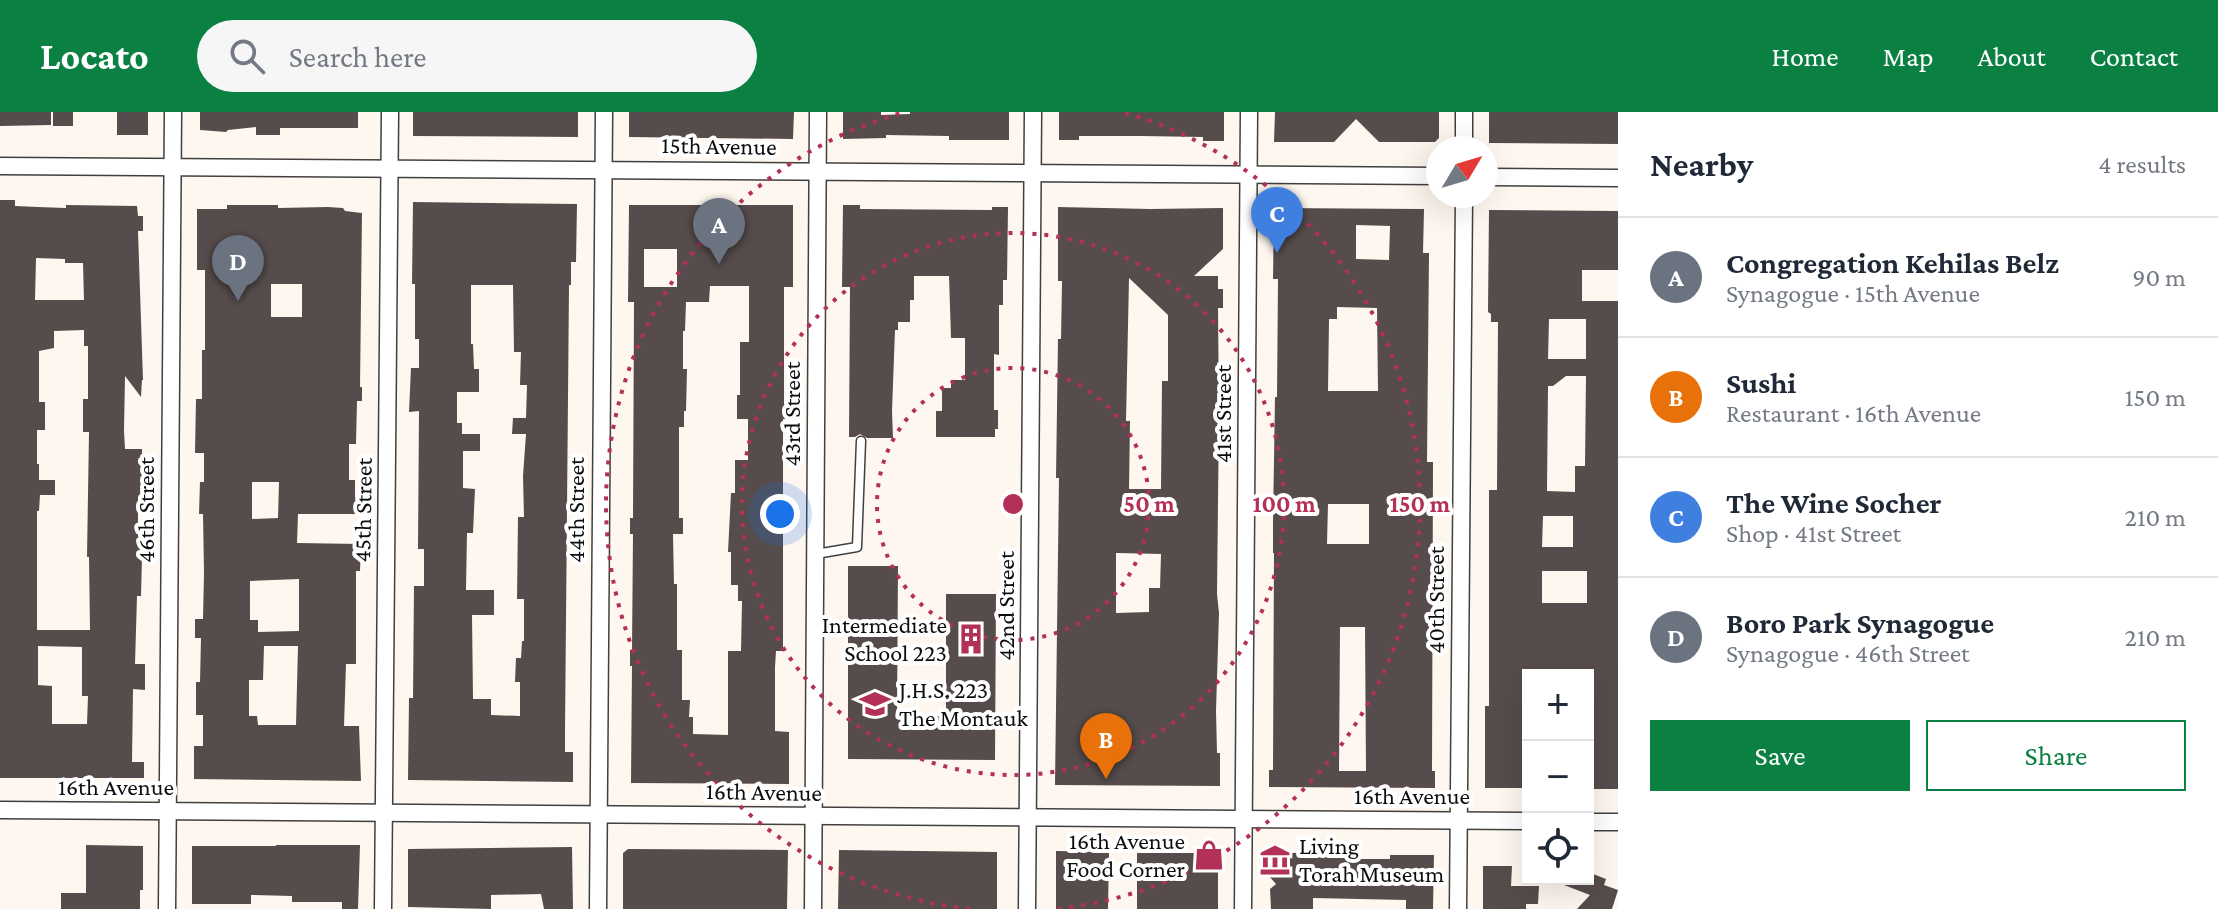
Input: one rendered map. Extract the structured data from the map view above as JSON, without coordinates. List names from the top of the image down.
{
  "streets": {
    "street": [
      "15th Avenue",
      "43rd Street",
      "41st Street",
      "46th Street",
      "45th Street",
      "44th Street",
      "40th Street",
      "42nd Street",
      "16th Avenue"
    ]
  },
  "crossings": [
    ["15th Avenue", "43rd Street"],
    ["15th Avenue", "41st Street"],
    ["15th Avenue", "46th Street"],
    ["15th Avenue", "45th Street"],
    ["15th Avenue", "44th Street"],
    ["15th Avenue", "42nd Street"],
    ["43rd Street", "16th Avenue"],
    ["41st Street", "16th Avenue"],
    ["46th Street", "16th Avenue"],
    ["45th Street", "16th Avenue"],
    ["44th Street", "16th Avenue"],
    ["40th Street", "16th Avenue"],
    ["42nd Street", "16th Avenue"]
  ],
  "places": {
    "building": ["Intermediate School 223"],
    "school or university": ["J.H.S. 223 The Montauk"],
    "shop": ["16th Avenue Food Corner"],
    "museum": ["Living Torah Museum"]
  },
  "north": "top right",
  "page": {
    "header": "Locato",
    "search": "Search here",
    "nav": [
      "Home",
      "Map",
      "About",
      "Contact"
    ],
    "heading": ["Nearby", "4 results"],
    "pins": [
      "C",
      "A",
      "D",
      "B"
    ],
    "list": [
      {
        "mark": "A",
        "name": "Congregation Kehilas Belz",
        "note": "Synagogue · 15th Avenue",
        "value": "90 m"
      },
      {
        "mark": "B",
        "name": "Sushi",
        "note": "Restaurant · 16th Avenue",
        "value": "150 m"
      },
      {
        "mark": "C",
        "name": "The Wine Socher",
        "note": "Shop · 41st Street",
        "value": "210 m"
      },
      {
        "mark": "D",
        "name": "Boro Park Synagogue",
        "note": "Synagogue · 46th Street",
        "value": "210 m"
      }
    ],
    "map_buttons": ["+", "−"],
    "buttons": ["Save", "Share"]
  },
  "rings": ["50 m", "100 m", "150 m"]
}
